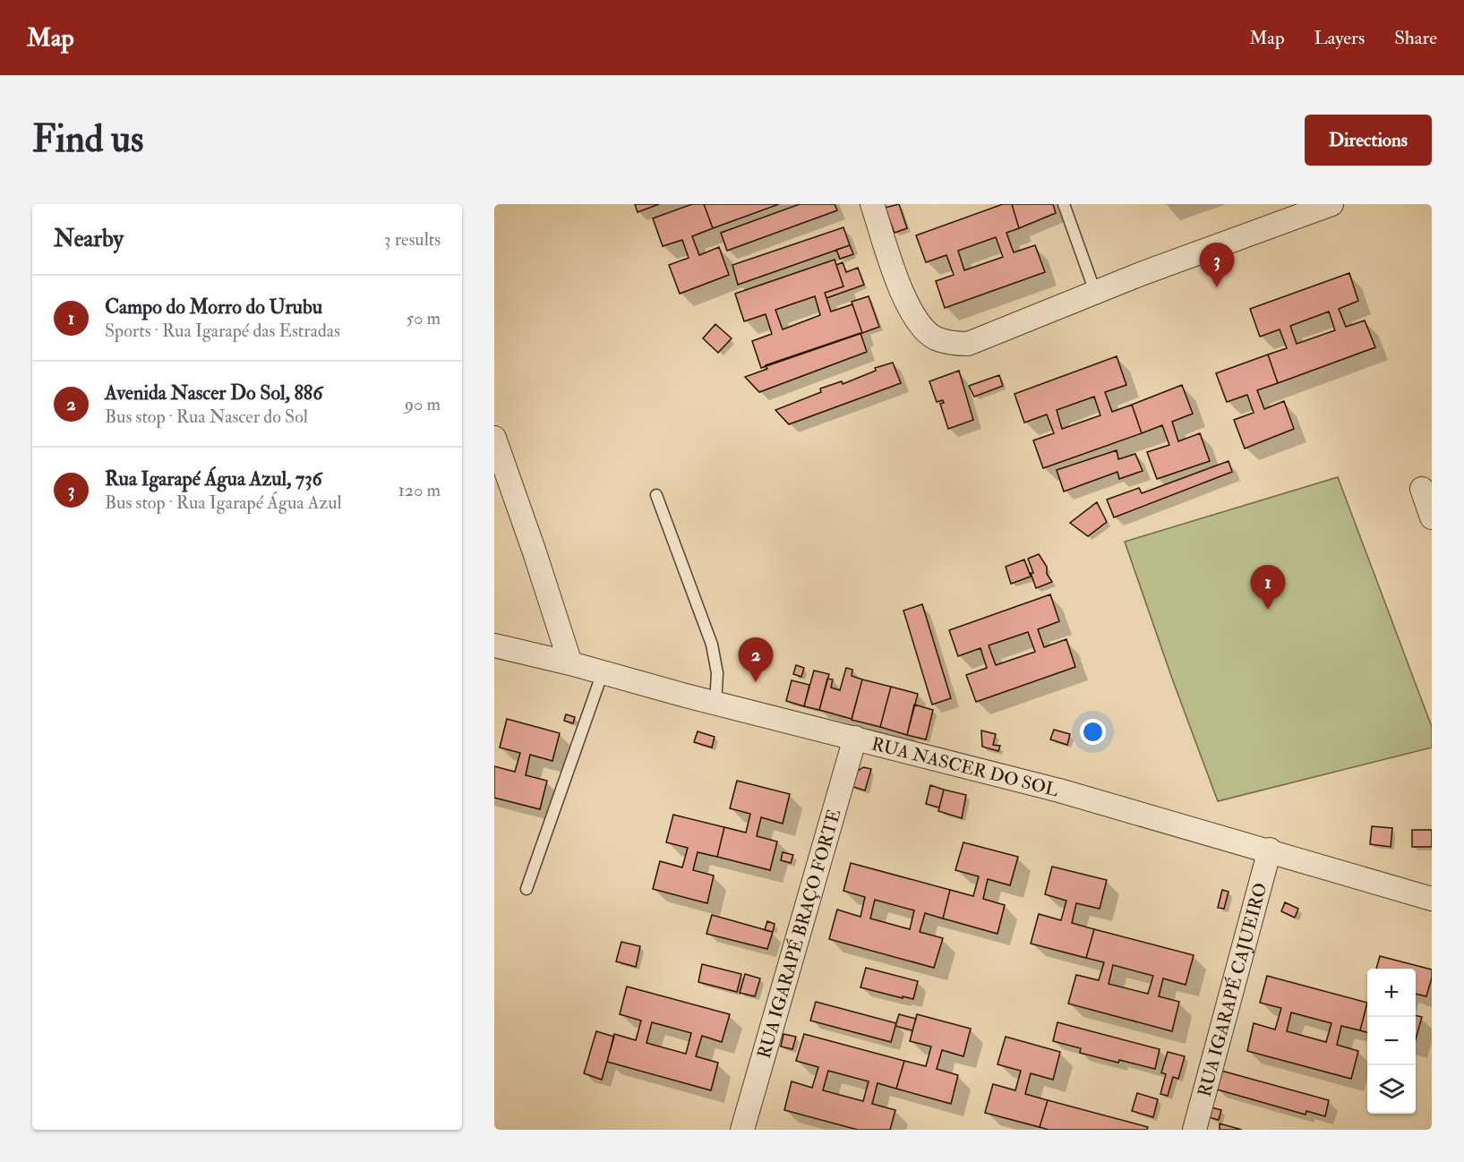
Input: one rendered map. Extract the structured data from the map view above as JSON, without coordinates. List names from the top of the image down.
{
  "streets": {
    "street": ["RUA NASCER DO SOL", "RUA IGARAPÉ BRAÇO FORTE", "RUA IGARAPÉ CAJUEIRO"]
  },
  "crossings": [
    ["RUA NASCER DO SOL", "RUA IGARAPÉ BRAÇO FORTE"],
    ["RUA NASCER DO SOL", "RUA IGARAPÉ CAJUEIRO"]
  ],
  "page": {
    "header": "Map",
    "nav": ["Map", "Layers", "Share"],
    "buttons": "Directions",
    "title": "Find us",
    "heading": ["Nearby", "3 results"],
    "pins": ["3", "1", "2"],
    "list": [
      {
        "mark": "1",
        "name": "Campo do Morro do Urubu",
        "note": "Sports · Rua Igarapé das Estradas",
        "value": "50 m"
      },
      {
        "mark": "2",
        "name": "Avenida Nascer Do Sol, 886",
        "note": "Bus stop · Rua Nascer do Sol",
        "value": "90 m"
      },
      {
        "mark": "3",
        "name": "Rua Igarapé Água Azul, 736",
        "note": "Bus stop · Rua Igarapé Água Azul",
        "value": "120 m"
      }
    ],
    "map_buttons": ["+", "−"]
  }
}
